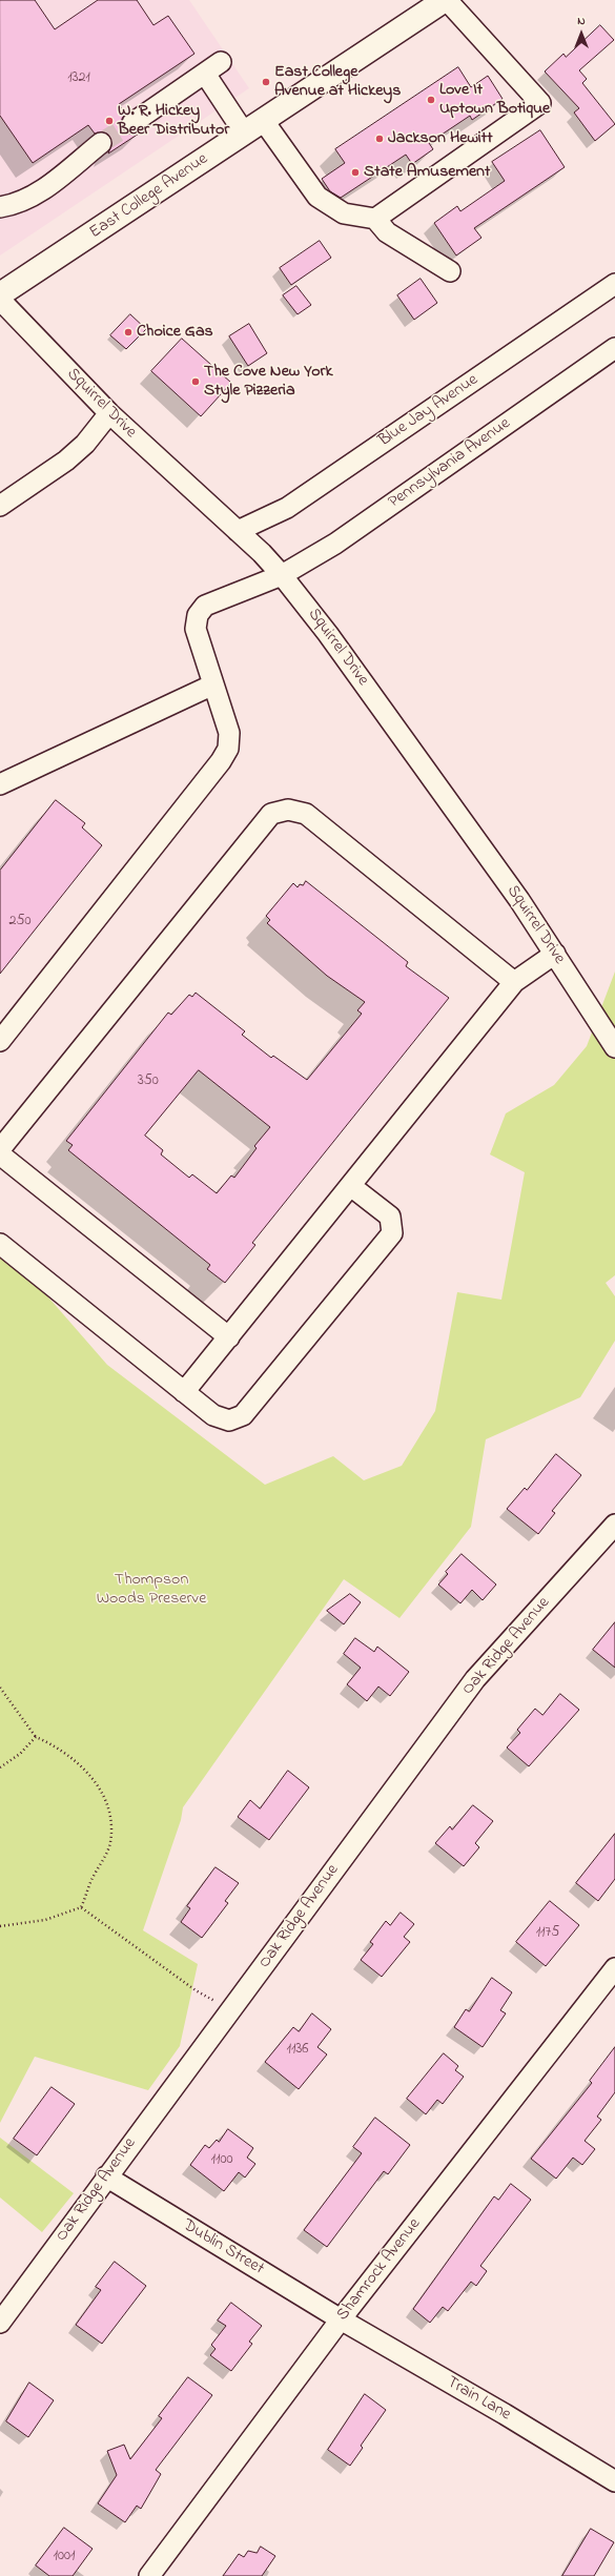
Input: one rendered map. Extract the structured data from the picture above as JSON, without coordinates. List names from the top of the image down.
{
  "streets": {
    "main road": ["East College Avenue"],
    "street": [
      "Squirrel Drive",
      "Blue Jay Avenue",
      "Pennsylvania Avenue",
      "Oak Ridge Avenue",
      "Dublin Street",
      "Shamrock Avenue",
      "Train Lane"
    ]
  },
  "crossings": [
    ["Squirrel Drive", "Blue Jay Avenue"],
    ["Squirrel Drive", "Pennsylvania Avenue"],
    ["Oak Ridge Avenue", "Dublin Street"],
    ["Dublin Street", "Shamrock Avenue"],
    ["Dublin Street", "Train Lane"],
    ["Shamrock Avenue", "Train Lane"]
  ],
  "parks": ["Thompson Woods Preserve"],
  "places": [
    "East College Avenue at Hickeys",
    "Love It Uptown Botique",
    "W. R. Hickey Beer Distributor",
    "Jackson Hewitt",
    "State Amusement",
    "Choice Gas",
    "The Cove New York Style Pizzeria"
  ],
  "house_numbers": [
    "1321",
    "250",
    "350",
    "1175",
    "1136",
    "1100",
    "1001"
  ],
  "north": "top"
}
